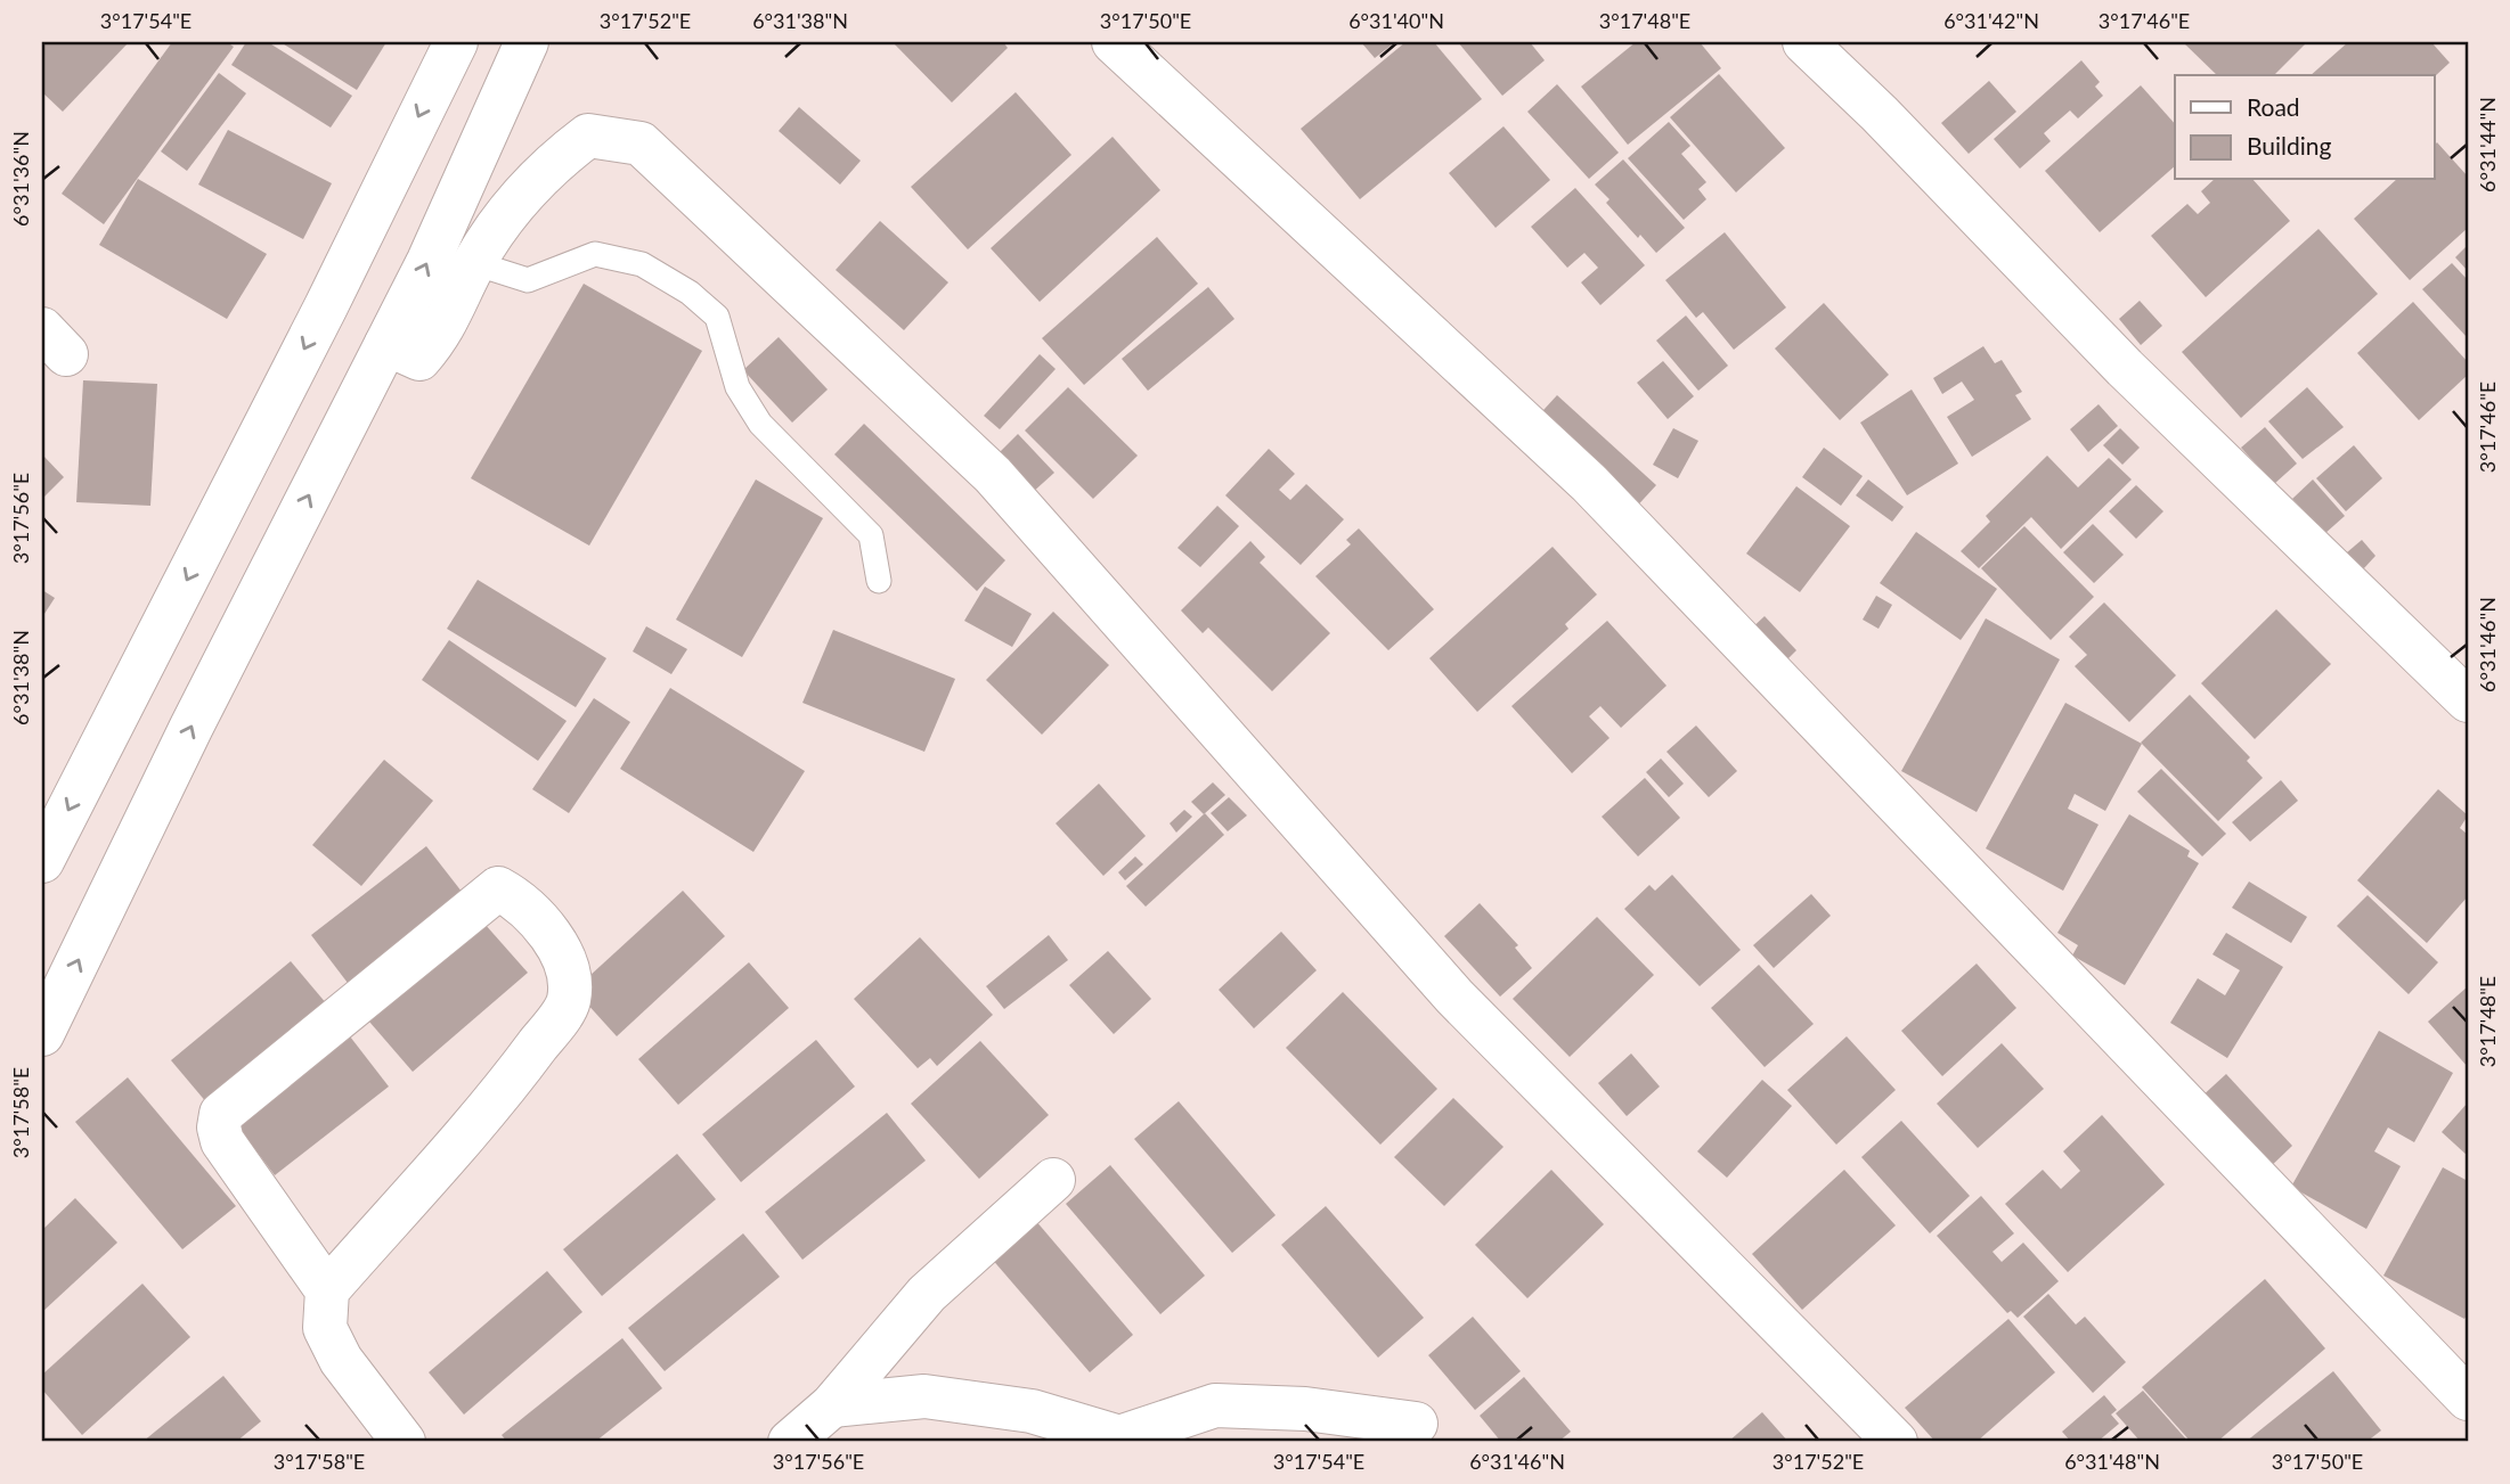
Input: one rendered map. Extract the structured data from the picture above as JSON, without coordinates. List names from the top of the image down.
{
  "legend": ["Road", "Building"],
  "coordinates": [
    "3°17'54\"E",
    "3°17'52\"E",
    "6°31'38\"N",
    "3°17'50\"E",
    "6°31'40\"N",
    "3°17'48\"E",
    "6°31'42\"N",
    "3°17'46\"E",
    "6°31'44\"N",
    "6°31'36\"N",
    "3°17'56\"E",
    "6°31'46\"N",
    "3°17'58\"E",
    "6°31'48\"N"
  ]
}
